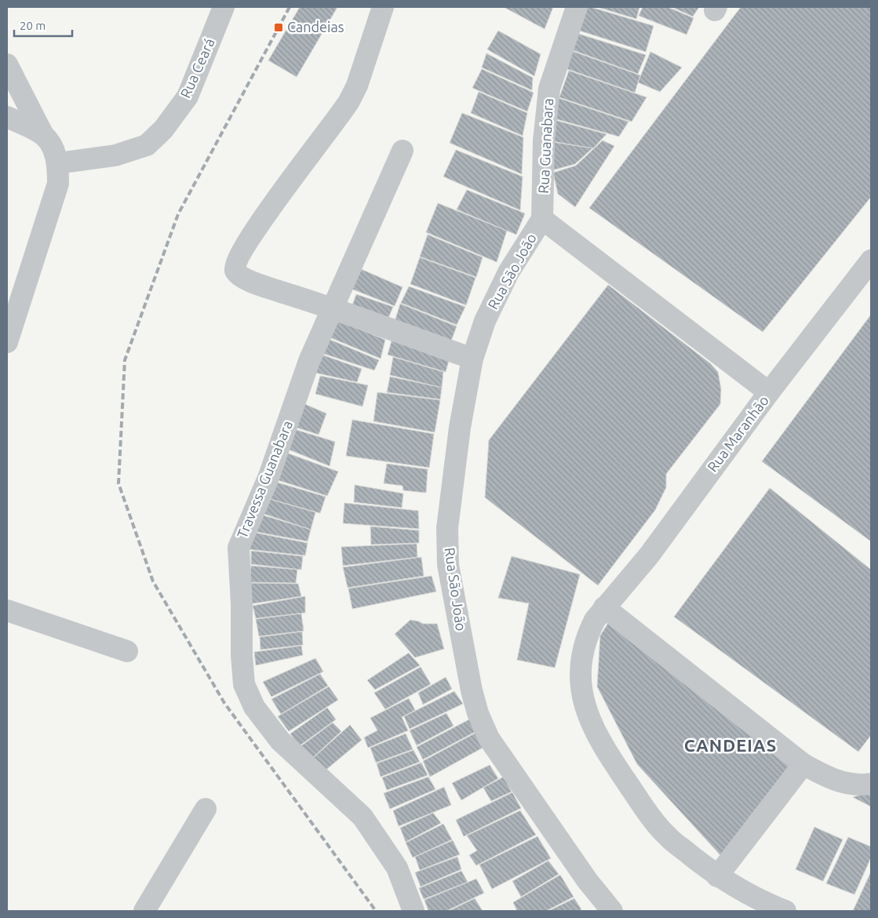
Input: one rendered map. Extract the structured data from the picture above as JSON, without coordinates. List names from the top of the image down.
{
  "streets": {
    "street": [
      "Rua Ceará",
      "Rua Guanabara",
      "Rua São João",
      "Rua Maranhão",
      "Travessa Guanabara"
    ]
  },
  "crossings": [
    ["Rua Guanabara", "Rua São João"]
  ],
  "districts": ["CANDEIAS"],
  "places": {
    "transit": ["Candeias"]
  },
  "scale_bar": "20 m"
}
